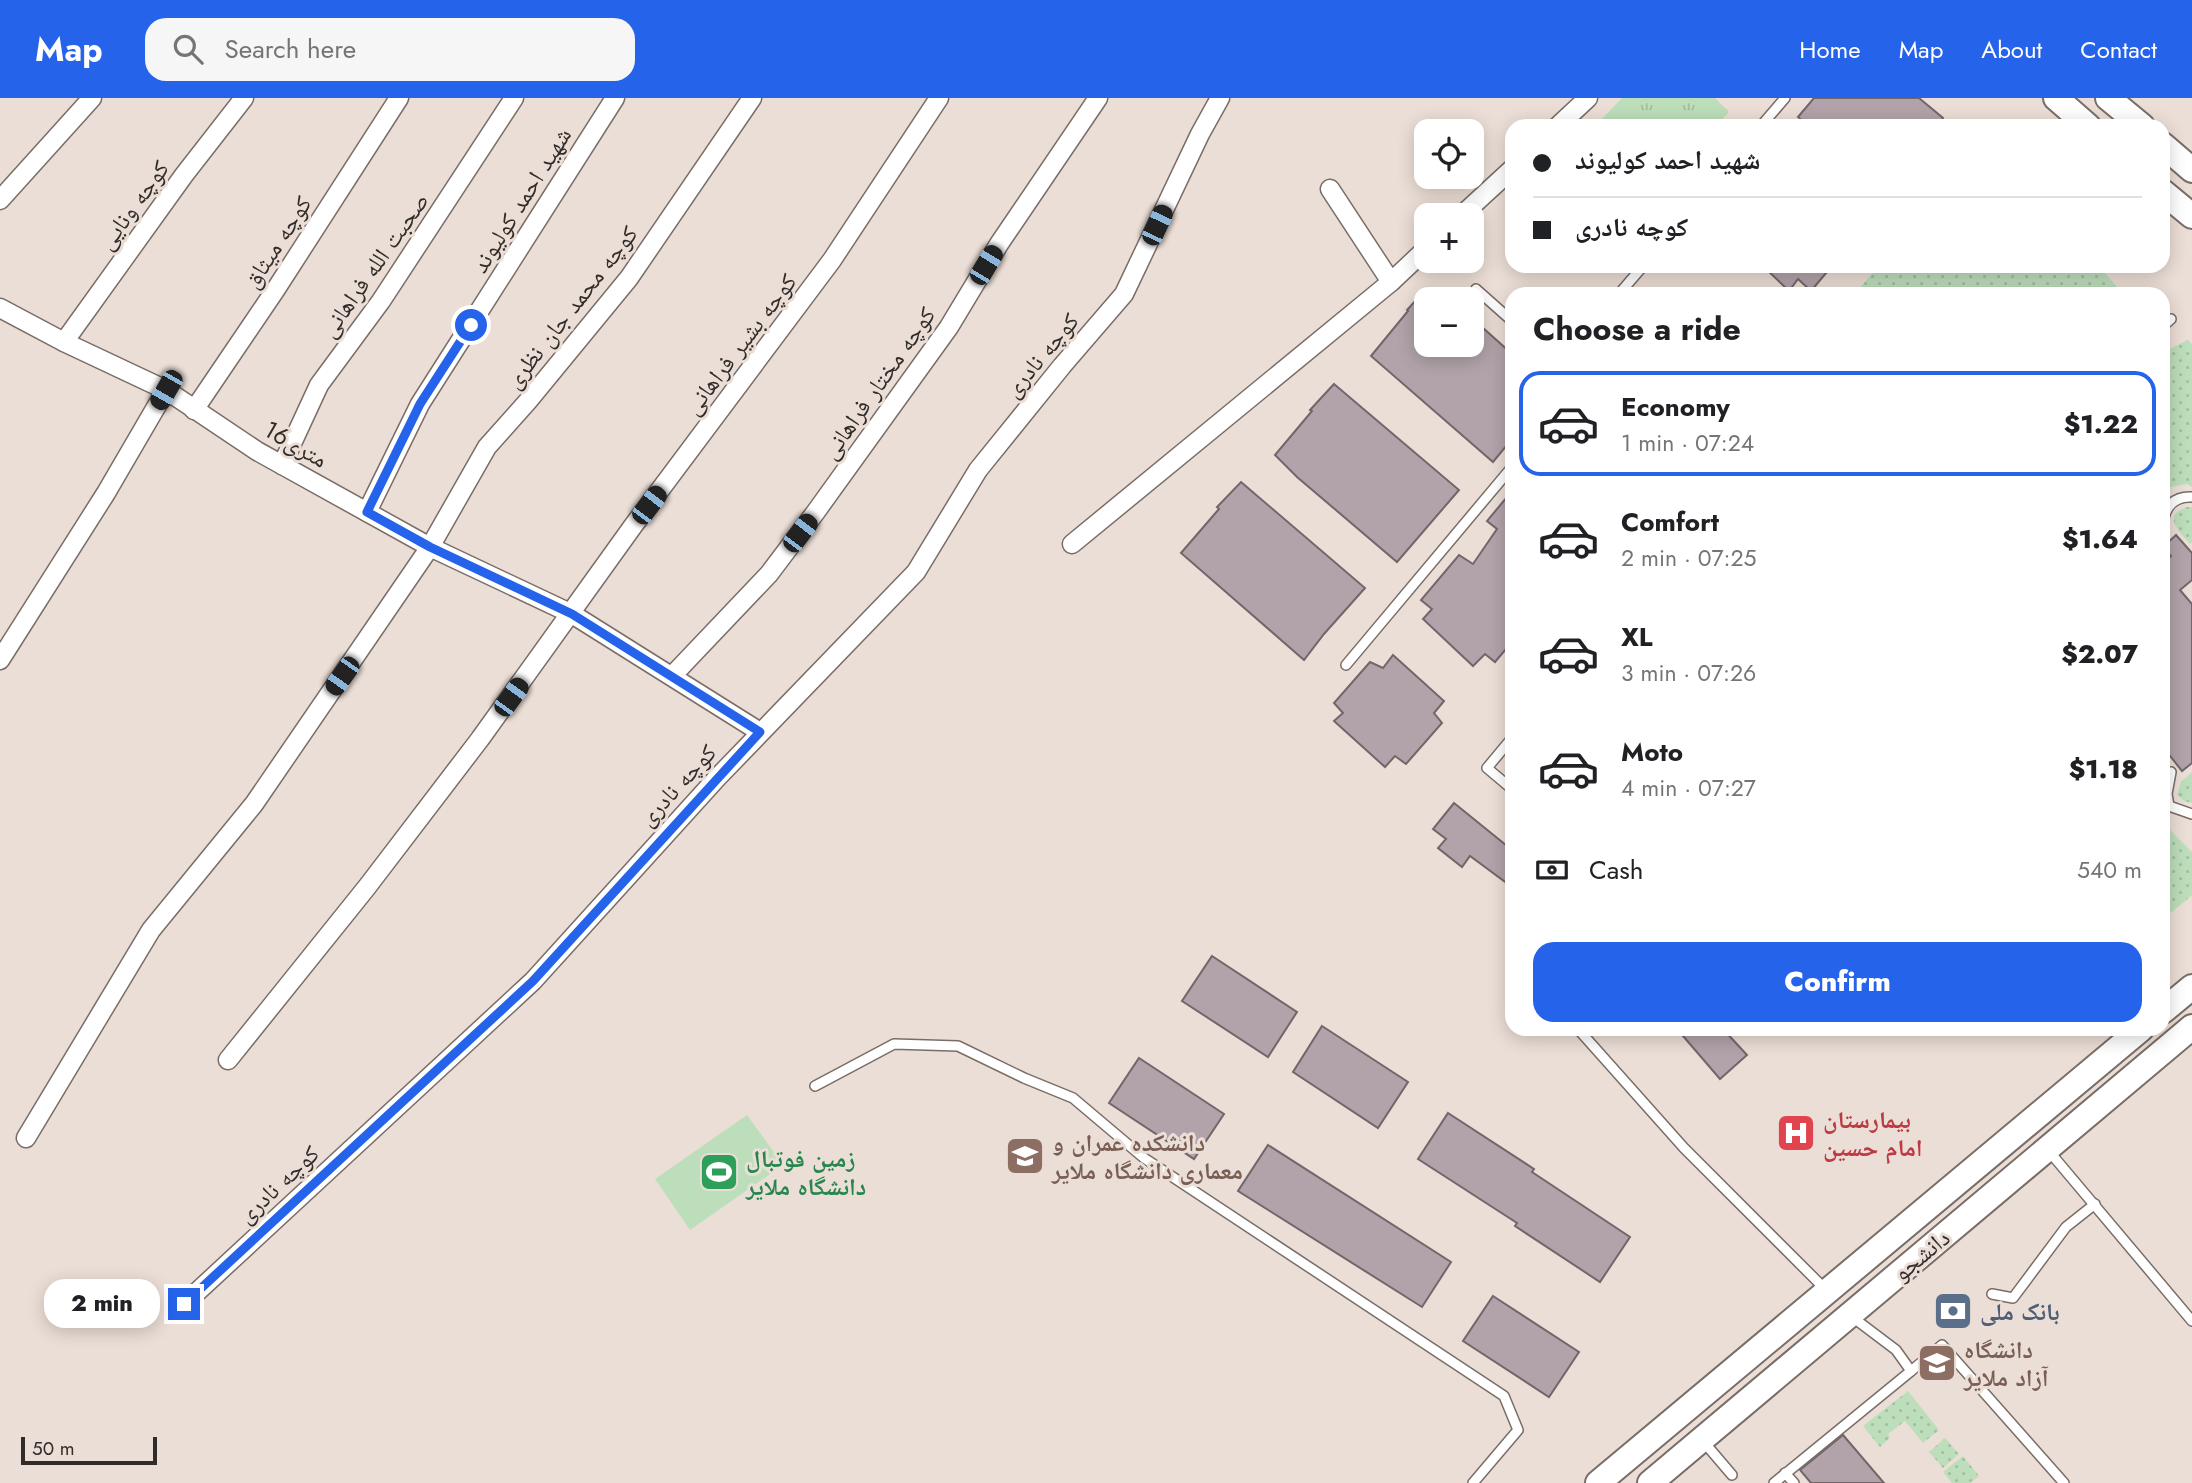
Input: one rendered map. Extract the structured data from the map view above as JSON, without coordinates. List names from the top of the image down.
{
  "streets": {
    "main road": ["دانشجو"],
    "street": [
      "شهید احمد کولیوند",
      "کوچه ونایی",
      "کوچه میثاق",
      "صحبت الله فراهانی",
      "کوچه محمد جان نظری",
      "کوچه بشیر فراهانی",
      "کوچه نادری",
      "کوچه مختار فراهانی",
      "16متری"
    ]
  },
  "crossings": [
    ["شهید احمد کولیوند", "16متری"],
    ["کوچه ونایی", "16متری"],
    ["کوچه میثاق", "16متری"],
    ["صحبت الله فراهانی", "16متری"],
    ["کوچه محمد جان نظری", "16متری"],
    ["کوچه بشیر فراهانی", "16متری"],
    ["کوچه نادری", "16متری"],
    ["کوچه مختار فراهانی", "16متری"]
  ],
  "places": {
    "hospital": ["بیمارستان امام حسین"],
    "school or university": ["دانشکده عمران و معماری دانشگاه ملایر", "دانشگاه آزاد ملایر"],
    "sports": ["زمین فوتبال دانشگاه ملایر"],
    "bank": ["بانک ملی"]
  },
  "scale_bar": "50 m",
  "page": {
    "header": "Map",
    "search": "Search here",
    "nav": [
      "Home",
      "Map",
      "About",
      "Contact"
    ],
    "map_buttons": ["+", "−"],
    "banner": ["شهید احمد کولیوند", "کوچه نادری"],
    "heading": "Choose a ride",
    "list": [
      {
        "name": "Economy",
        "note": "1 min · 07:24",
        "value": "$1.22"
      },
      {
        "name": "Comfort",
        "note": "2 min · 07:25",
        "value": "$1.64"
      },
      {
        "name": "XL",
        "note": "3 min · 07:26",
        "value": "$2.07"
      },
      {
        "name": "Moto",
        "note": "4 min · 07:27",
        "value": "$1.18"
      }
    ],
    "pay": ["Cash", "540 m"],
    "buttons": "Confirm",
    "bubble": "2 min",
    "scale": "50 m"
  }
}
